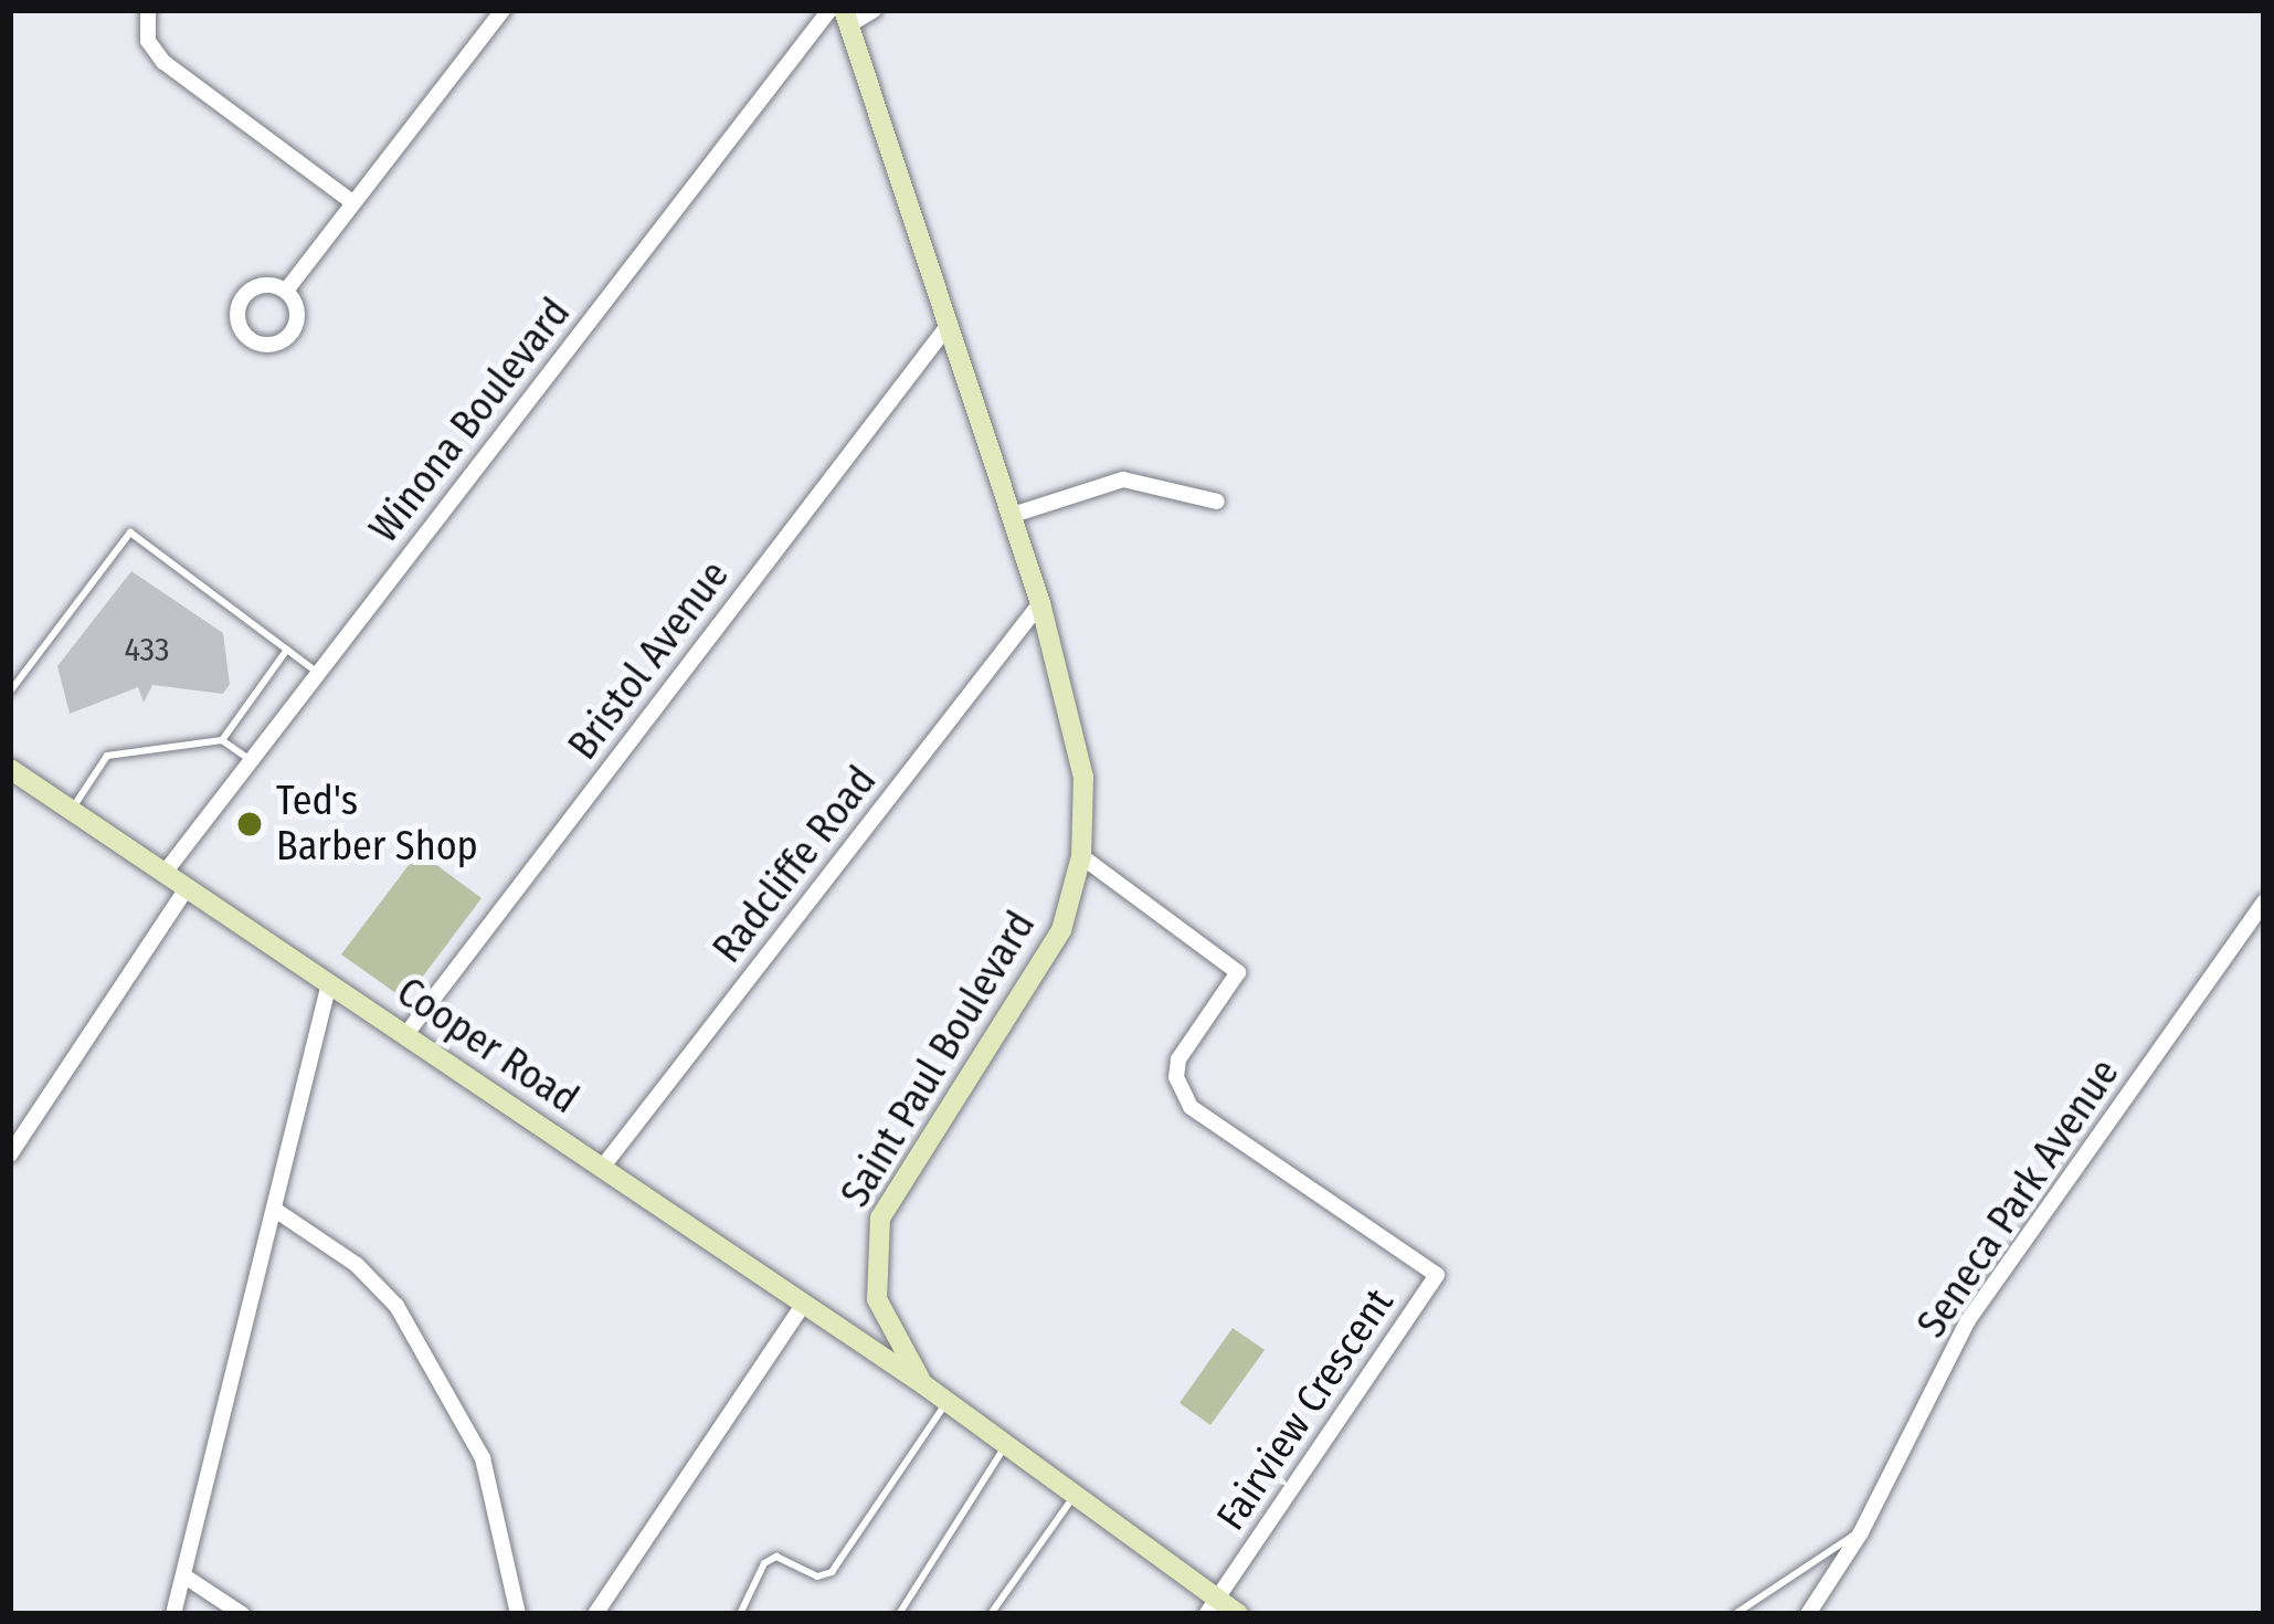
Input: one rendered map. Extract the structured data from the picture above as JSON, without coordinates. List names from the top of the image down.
{
  "streets": {
    "main road": ["Cooper Road", "Saint Paul Boulevard"],
    "street": [
      "Winona Boulevard",
      "Bristol Avenue",
      "Radcliffe Road",
      "Seneca Park Avenue",
      "Fairview Crescent"
    ]
  },
  "crossings": [
    ["Winona Boulevard", "Cooper Road"],
    ["Bristol Avenue", "Cooper Road"],
    ["Bristol Avenue", "Saint Paul Boulevard"],
    ["Radcliffe Road", "Cooper Road"],
    ["Radcliffe Road", "Saint Paul Boulevard"],
    ["Cooper Road", "Saint Paul Boulevard"],
    ["Saint Paul Boulevard", "Fairview Crescent"]
  ],
  "places": ["Ted's Barber Shop"],
  "house_numbers": ["433"]
}
